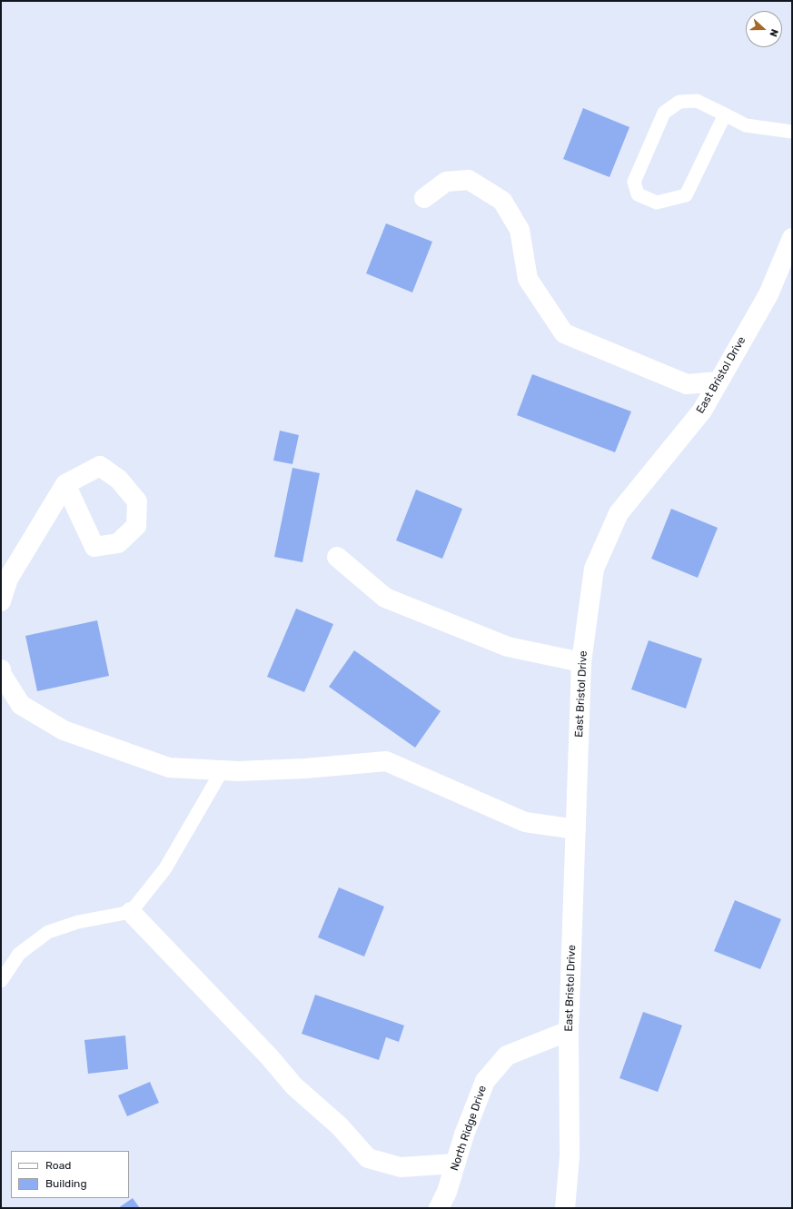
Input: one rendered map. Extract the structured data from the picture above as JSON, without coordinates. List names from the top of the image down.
{
  "streets": {
    "street": ["East Bristol Drive", "North Ridge Drive"]
  },
  "crossings": [
    ["East Bristol Drive", "North Ridge Drive"]
  ],
  "legend": ["Road", "Building"],
  "north": "right"
}
